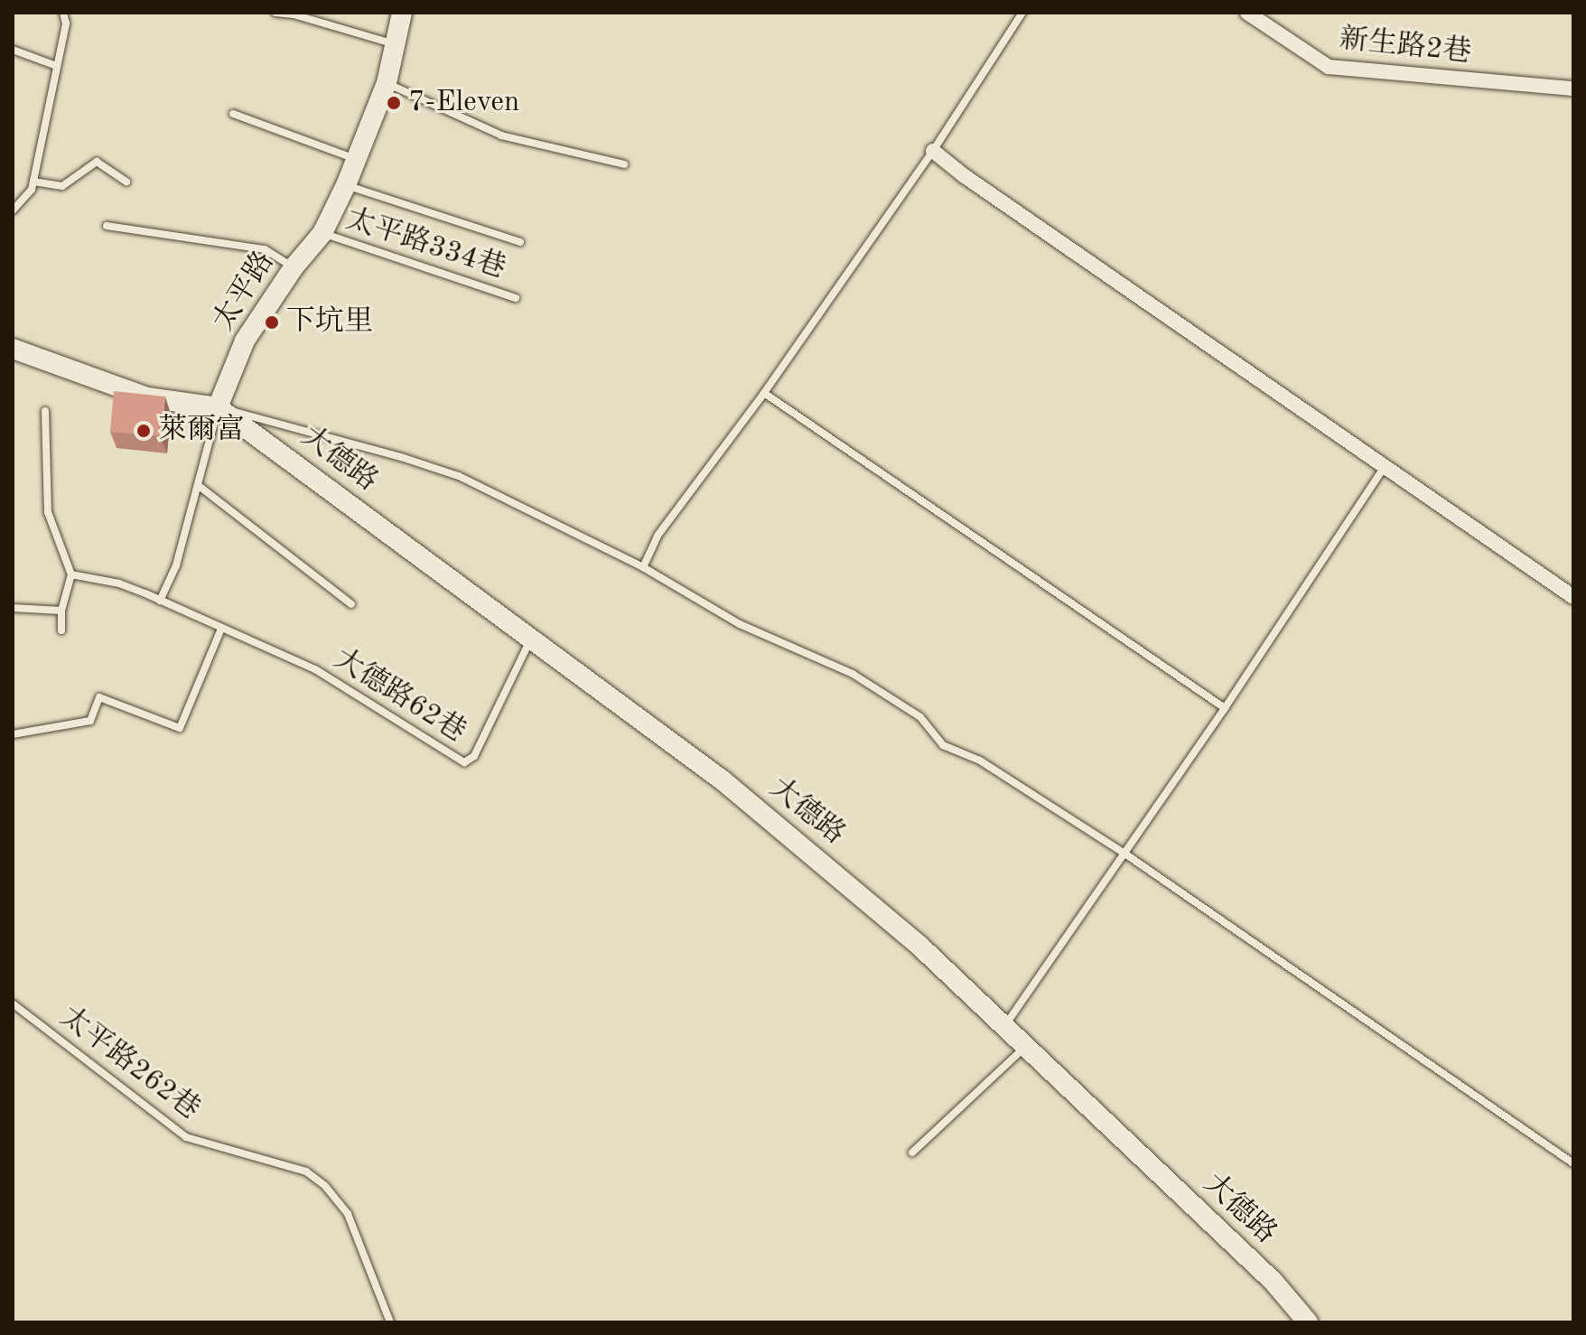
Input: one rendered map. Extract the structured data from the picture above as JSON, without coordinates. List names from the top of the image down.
{
  "streets": {
    "street": ["新生路2巷", "太平路", "大德路"],
    "lane": ["太平路334巷", "大德路62巷", "太平路262巷"]
  },
  "crossings": [
    ["太平路334巷", "太平路"],
    ["太平路", "大德路"],
    ["大德路", "大德路62巷"]
  ],
  "places": ["7-Eleven", "下坑里", "萊爾富"]
}
